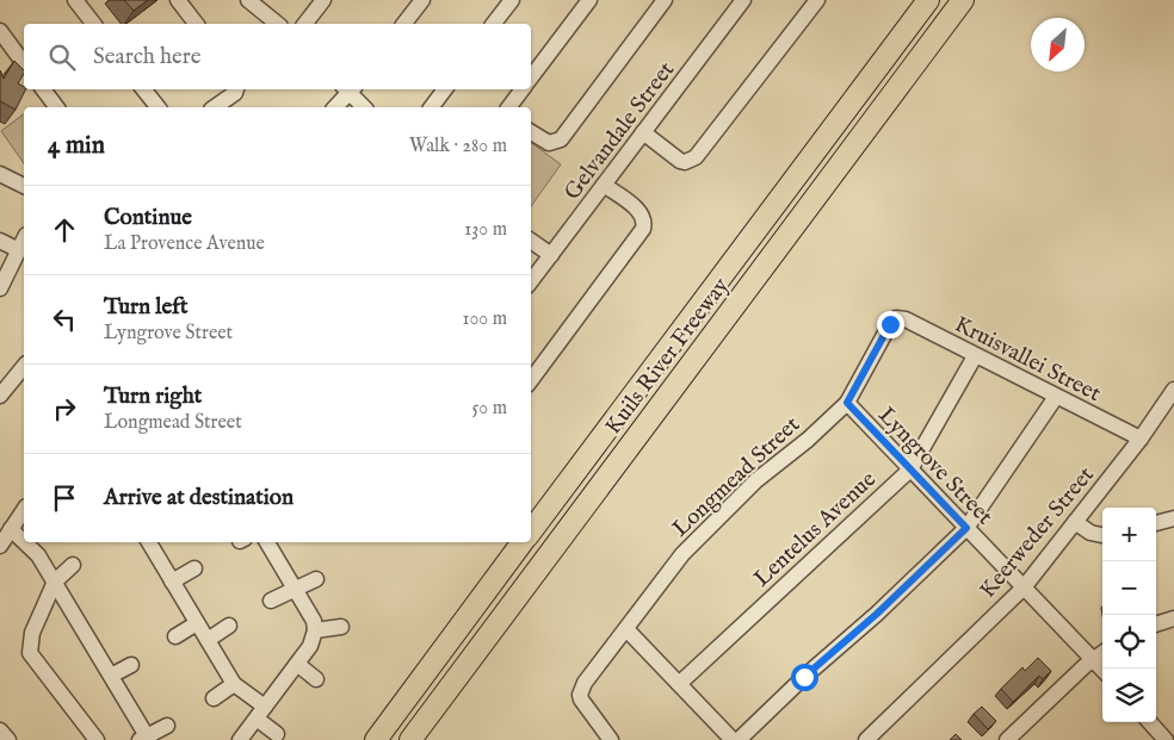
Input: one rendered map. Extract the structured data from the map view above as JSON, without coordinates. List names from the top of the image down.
{
  "streets": {
    "highway": ["Kuils River Freeway"],
    "street": [
      "Gelvandale Street",
      "Kruisvallei Street",
      "Lyngrove Street",
      "Longmead Street",
      "Lentelus Avenue",
      "Keerweder Street"
    ]
  },
  "crossings": [
    ["Kruisvallei Street", "Longmead Street"],
    ["Kruisvallei Street", "Lentelus Avenue"],
    ["Kruisvallei Street", "Keerweder Street"],
    ["Lyngrove Street", "Longmead Street"],
    ["Lyngrove Street", "Lentelus Avenue"],
    ["Lyngrove Street", "Keerweder Street"]
  ],
  "north": "bottom left",
  "page": {
    "search": "Search here",
    "heading": ["4 min", "Walk · 280 m"],
    "list": [
      ["Continue", "La Provence Avenue", "130 m"],
      ["Turn left", "Lyngrove Street", "100 m"],
      ["Turn right", "Longmead Street", "50 m"],
      "Arrive at destination"
    ],
    "map_buttons": ["+", "−"]
  }
}
